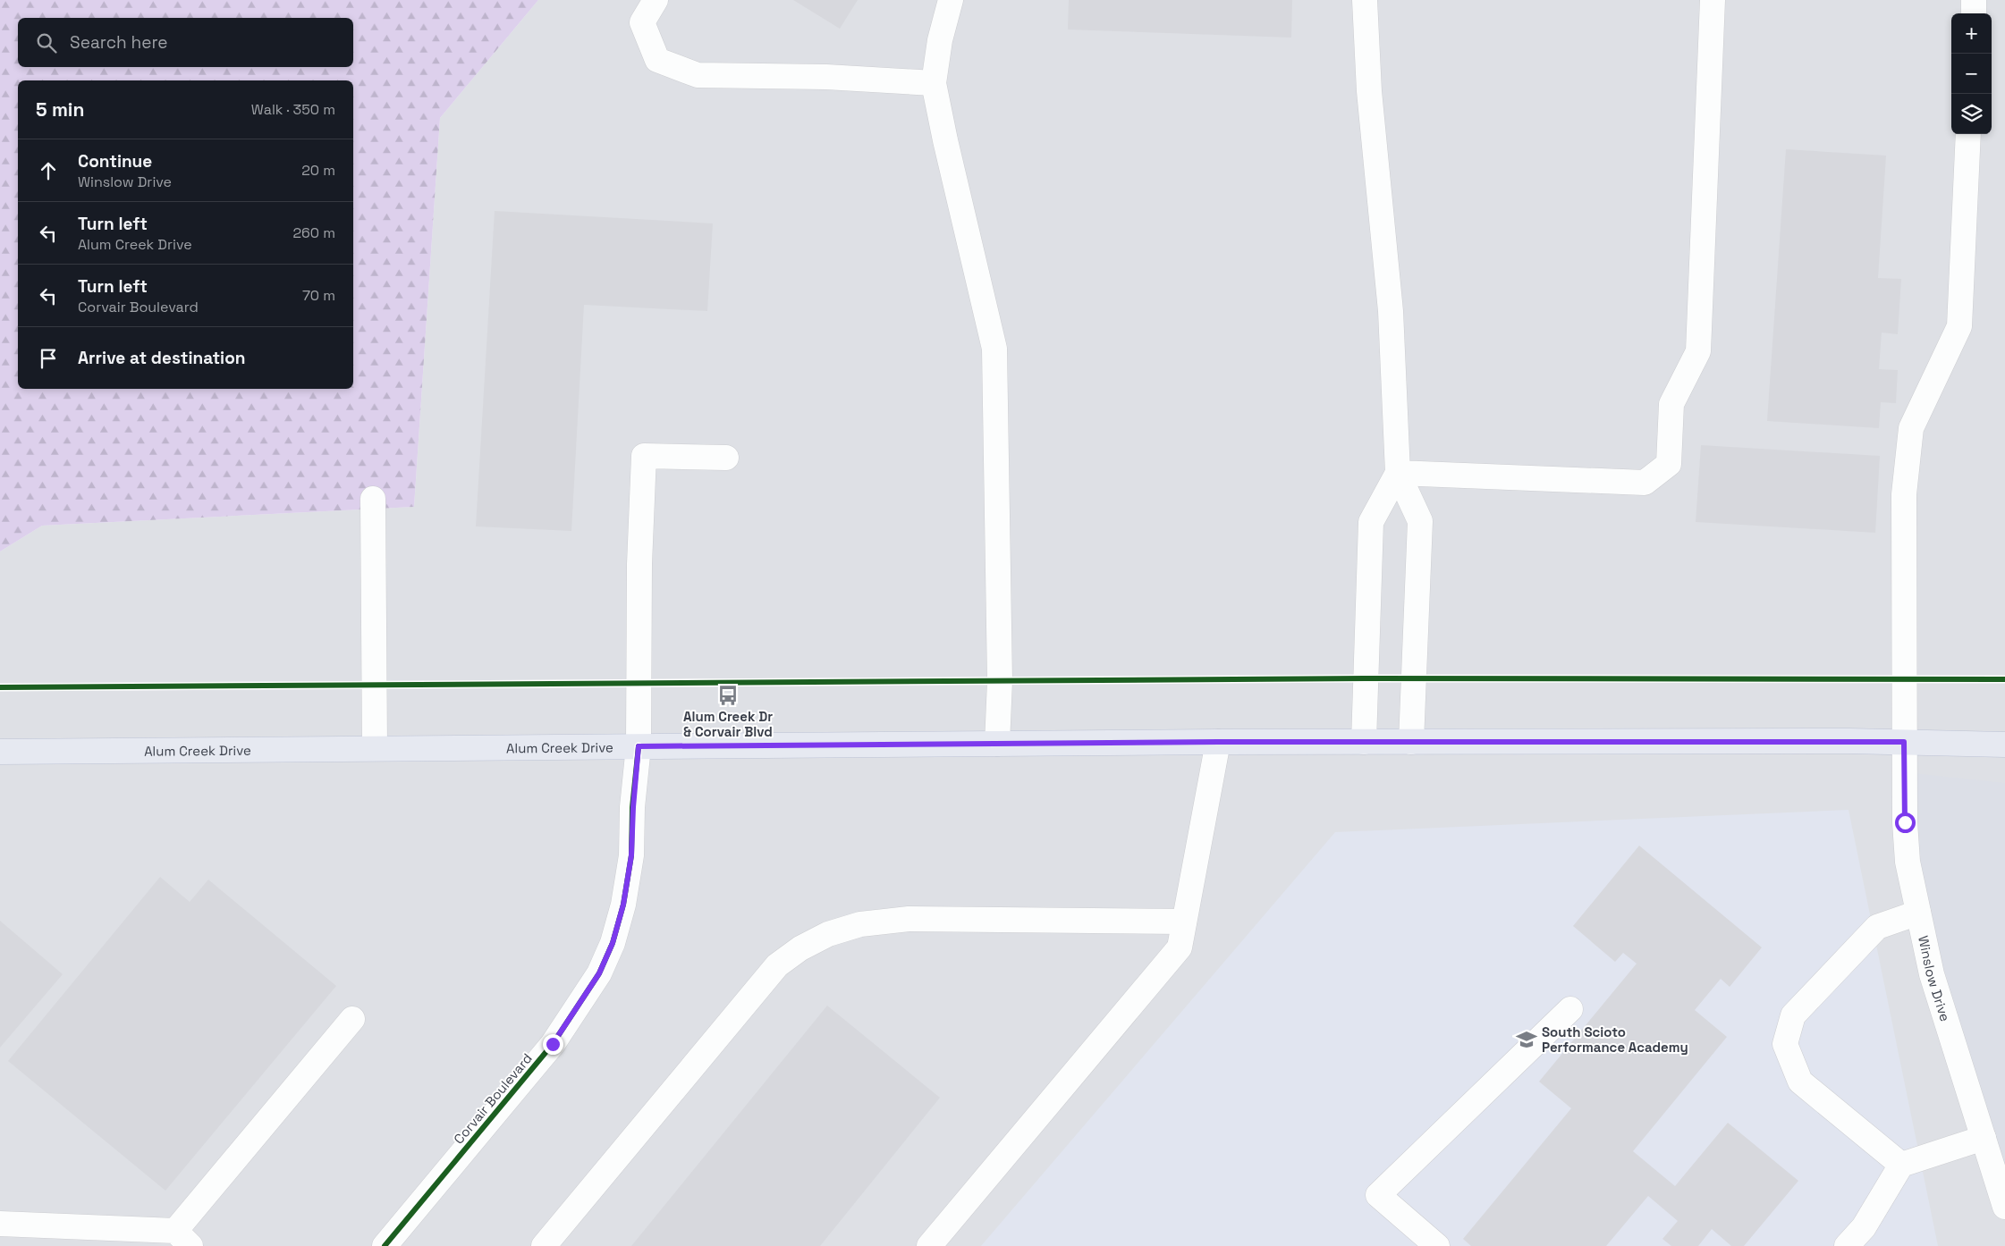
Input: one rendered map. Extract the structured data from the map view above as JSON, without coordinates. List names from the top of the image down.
{
  "streets": {
    "main road": ["Alum Creek Drive"],
    "street": ["Winslow Drive", "Corvair Boulevard"]
  },
  "crossings": [
    ["Alum Creek Drive", "Winslow Drive"],
    ["Alum Creek Drive", "Corvair Boulevard"]
  ],
  "places": {
    "bus stop": ["Alum Creek Dr & Corvair Blvd"],
    "school or university": ["South Scioto Performance Academy"]
  },
  "page": {
    "map_buttons": ["+", "−"],
    "search": "Search here",
    "heading": ["5 min", "Walk · 350 m"],
    "list": [
      ["Continue", "Winslow Drive", "20 m"],
      ["Turn left", "Alum Creek Drive", "260 m"],
      ["Turn left", "Corvair Boulevard", "70 m"],
      "Arrive at destination"
    ]
  }
}
